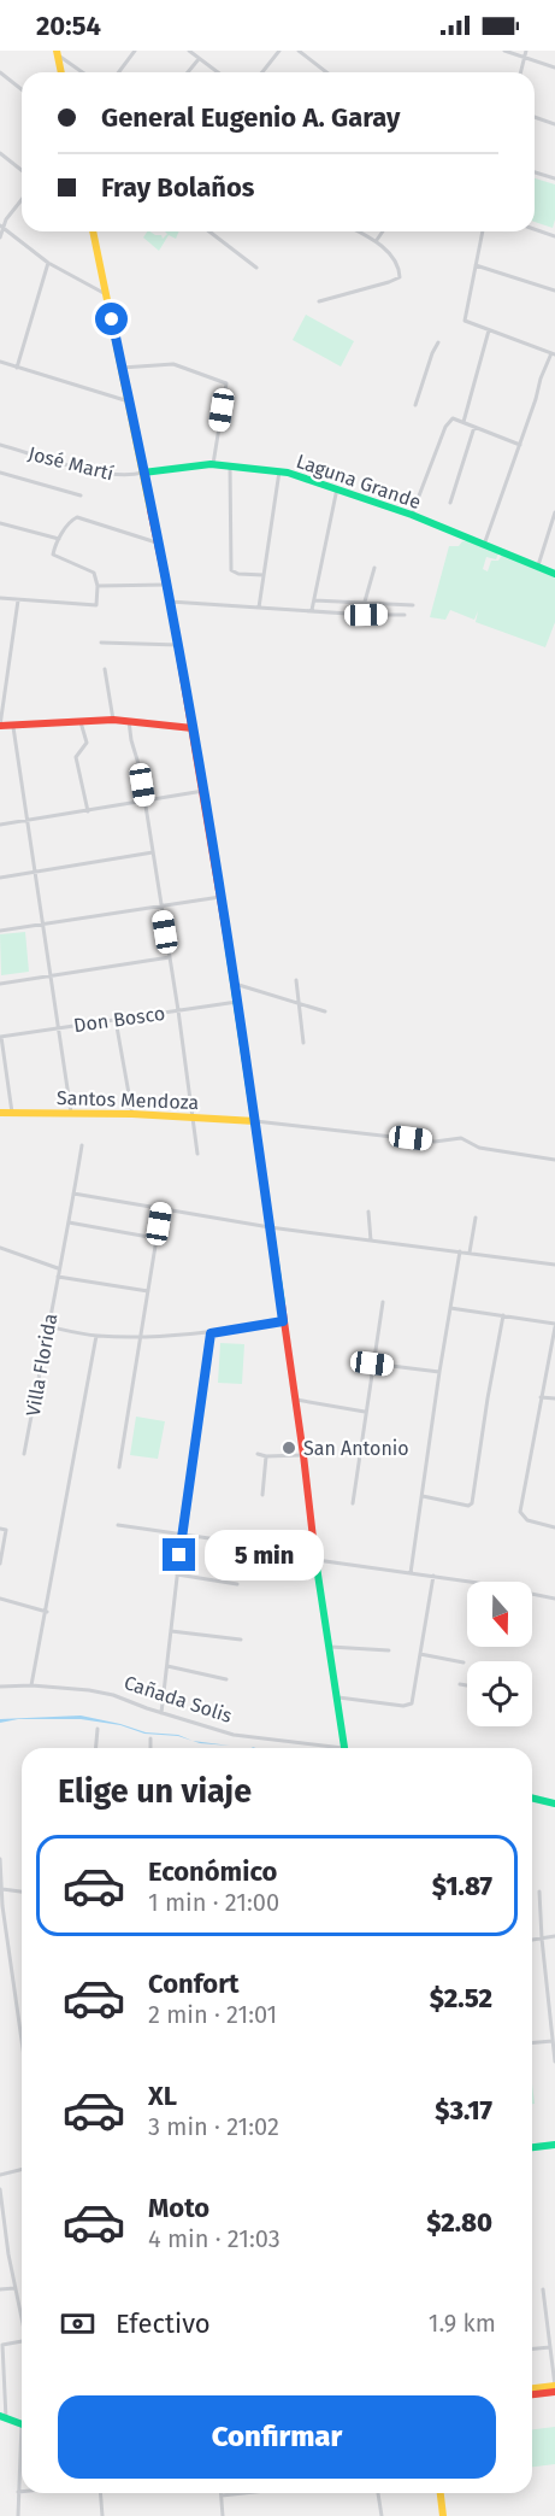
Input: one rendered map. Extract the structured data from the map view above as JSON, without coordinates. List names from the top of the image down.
{
  "streets": {
    "main road": ["Laguna Grande", "Santos Mendoza"],
    "street": [
      "José Martí",
      "Don Bosco",
      "Villa Florida",
      "Cañada Solis"
    ]
  },
  "crossings": [
    ["José Martí", "Laguna Grande"]
  ],
  "places": ["San Antonio"],
  "north": "bottom",
  "page": {
    "status": "20:54",
    "banner": ["General Eugenio A. Garay", "Fray Bolaños"],
    "bubble": "5 min",
    "heading": "Elige un viaje",
    "list": [
      {
        "name": "Económico",
        "note": "1 min · 21:00",
        "value": "$1.87"
      },
      {
        "name": "Confort",
        "note": "2 min · 21:01",
        "value": "$2.52"
      },
      {
        "name": "XL",
        "note": "3 min · 21:02",
        "value": "$3.17"
      },
      {
        "name": "Moto",
        "note": "4 min · 21:03",
        "value": "$2.80"
      }
    ],
    "pay": ["Efectivo", "1.9 km"],
    "buttons": "Confirmar"
  }
}
